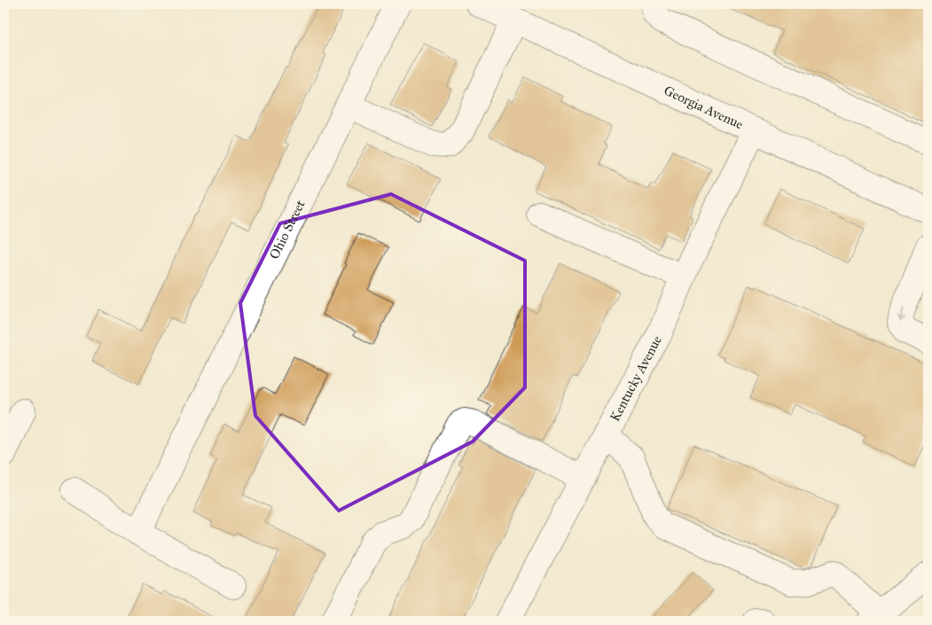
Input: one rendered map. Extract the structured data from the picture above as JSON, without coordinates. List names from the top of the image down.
{
  "streets": {
    "street": ["Georgia Avenue", "Ohio Street", "Kentucky Avenue"]
  },
  "crossings": [
    ["Georgia Avenue", "Kentucky Avenue"]
  ]
}
